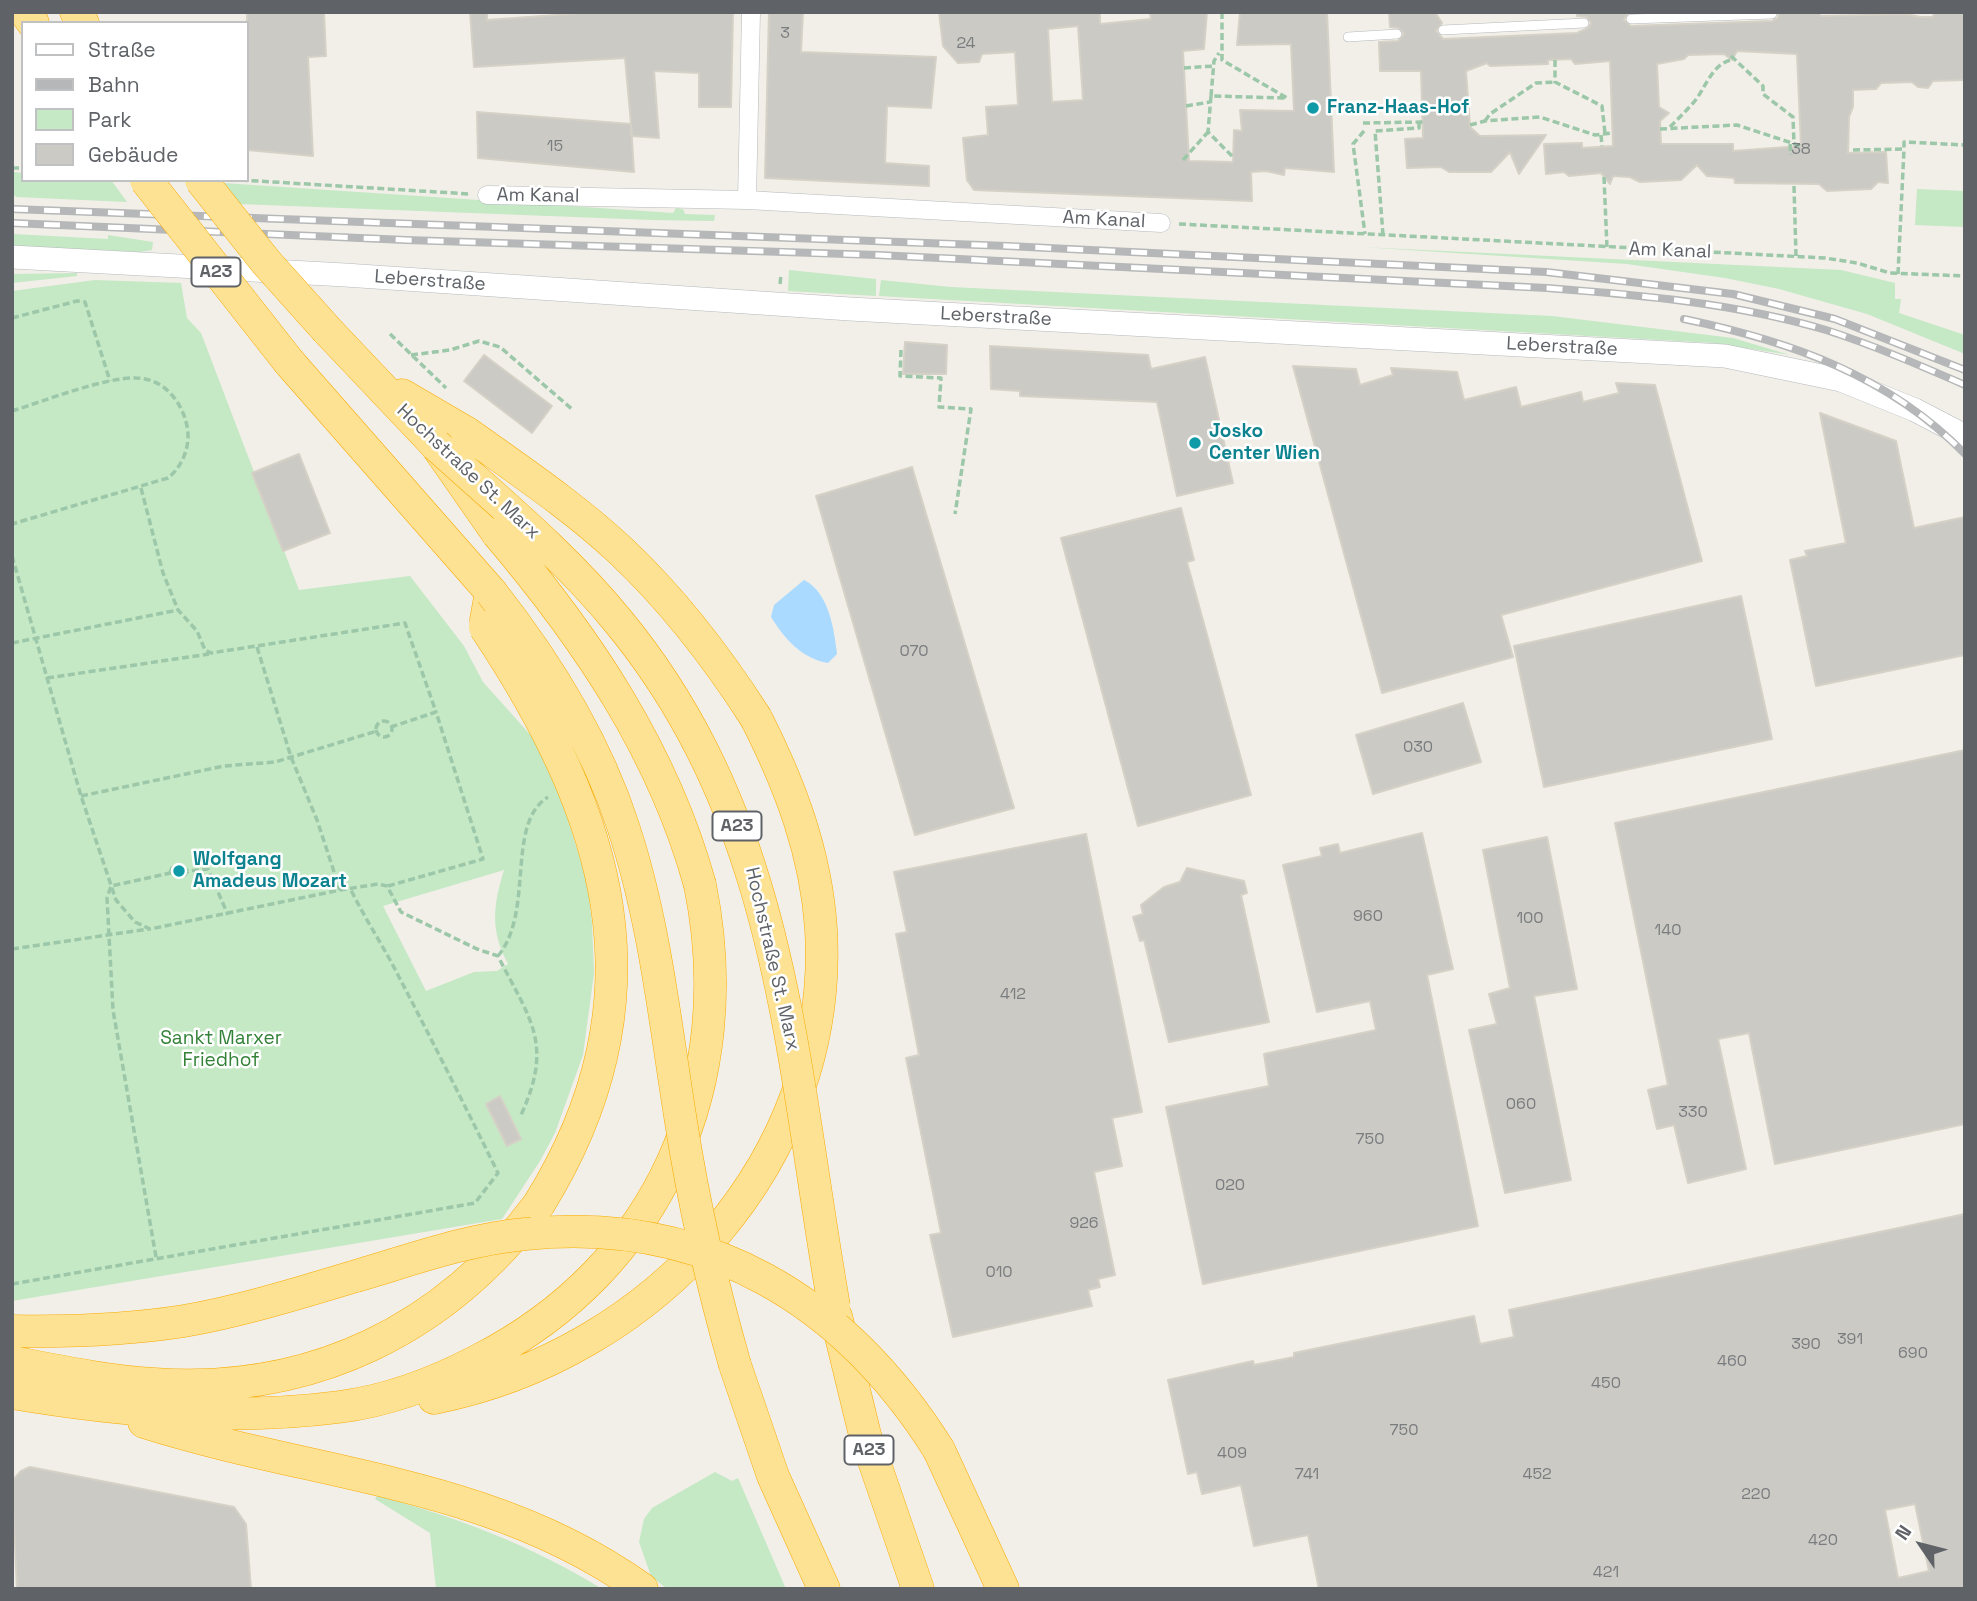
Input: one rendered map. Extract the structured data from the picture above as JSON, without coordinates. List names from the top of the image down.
{
  "streets": {
    "highway": ["A23", "Hochstraße St. Marx"],
    "street": ["Am Kanal", "Leberstraße"]
  },
  "parks": ["Sankt Marxer Friedhof"],
  "places": ["Franz-Haas-Hof", "Josko Center Wien", "Wolfgang Amadeus Mozart"],
  "house_numbers": [
    "3",
    "24",
    "15",
    "38",
    "070",
    "030",
    "960",
    "100",
    "140",
    "412",
    "060",
    "330",
    "750",
    "020",
    "926",
    "010",
    "391",
    "390",
    "690",
    "460",
    "450",
    "750",
    "409",
    "741",
    "452",
    "220",
    "420",
    "421"
  ],
  "legend": [
    "Straße",
    "Bahn",
    "Park",
    "Gebäude"
  ],
  "north": "top left"
}
